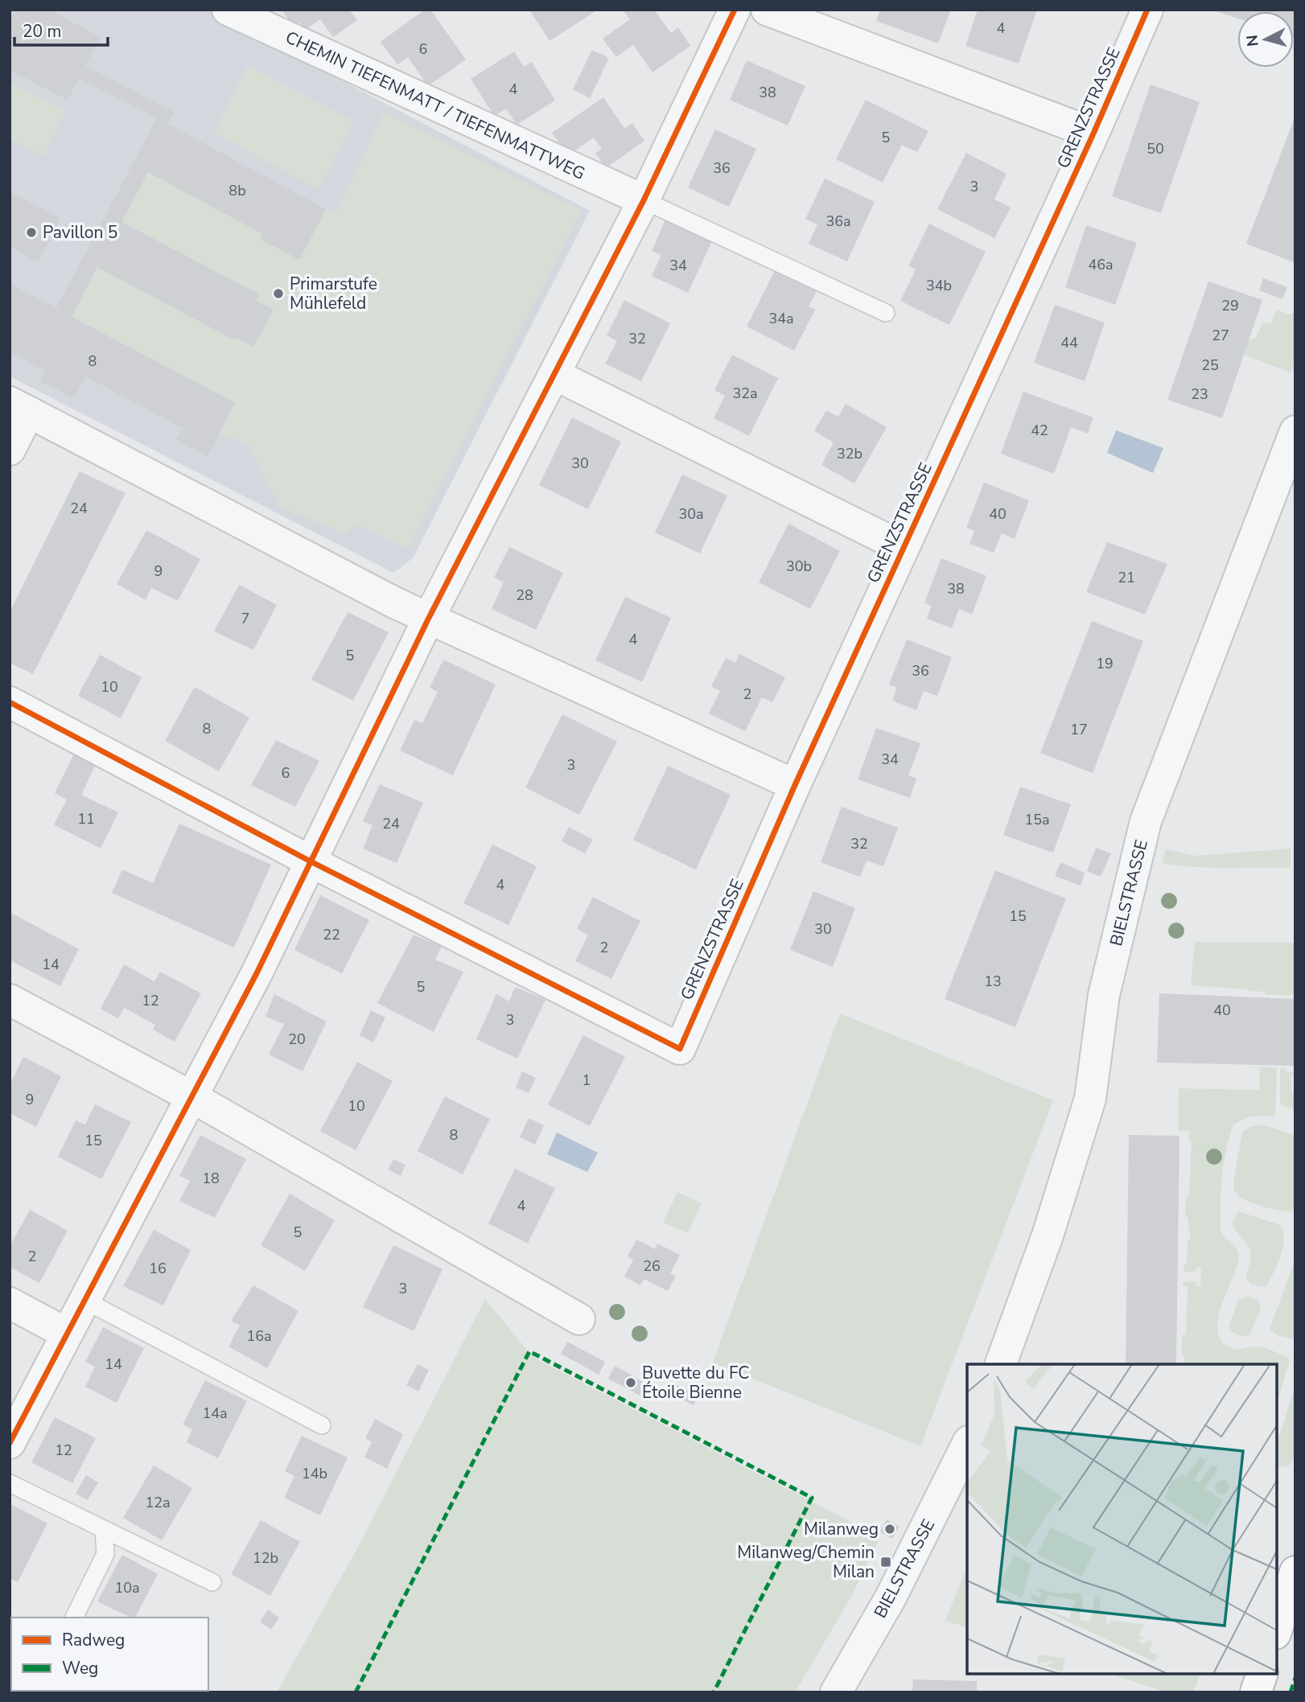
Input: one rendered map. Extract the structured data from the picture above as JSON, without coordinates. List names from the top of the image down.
{
  "streets": {
    "street": ["CHEMIN TIEFENMATT / TIEFENMATTWEG", "GRENZSTRASSE", "BIELSTRASSE"]
  },
  "places": {
    "other": [
      "Pavillon 5",
      "Primarstufe Mühlefeld",
      "Buvette du FC Étoile Bienne",
      "Milanweg"
    ],
    "transit": ["Milanweg/Chemin Milan"]
  },
  "house_numbers": [
    "4",
    "6",
    "4",
    "38",
    "5",
    "50",
    "36",
    "3",
    "8b",
    "36a",
    "46a",
    "34",
    "34b",
    "29",
    "34a",
    "27",
    "32",
    "44",
    "8",
    "25",
    "32a",
    "23",
    "42",
    "32b",
    "30",
    "24",
    "30a",
    "40",
    "30b",
    "9",
    "21",
    "38",
    "28",
    "7",
    "4",
    "5",
    "19",
    "36",
    "10",
    "2",
    "8",
    "17",
    "34",
    "3",
    "6",
    "11",
    "15a",
    "24",
    "32",
    "4",
    "15",
    "30",
    "22",
    "2",
    "14",
    "13",
    "5",
    "12",
    "40",
    "3",
    "20",
    "1",
    "9",
    "10",
    "8",
    "15",
    "18",
    "4",
    "5",
    "2",
    "26",
    "16",
    "3",
    "16a",
    "14",
    "14a",
    "12",
    "14b",
    "12a",
    "12b",
    "10a"
  ],
  "legend": ["Radweg", "Weg"],
  "scale_bar": "20 m",
  "north": "left"
}
